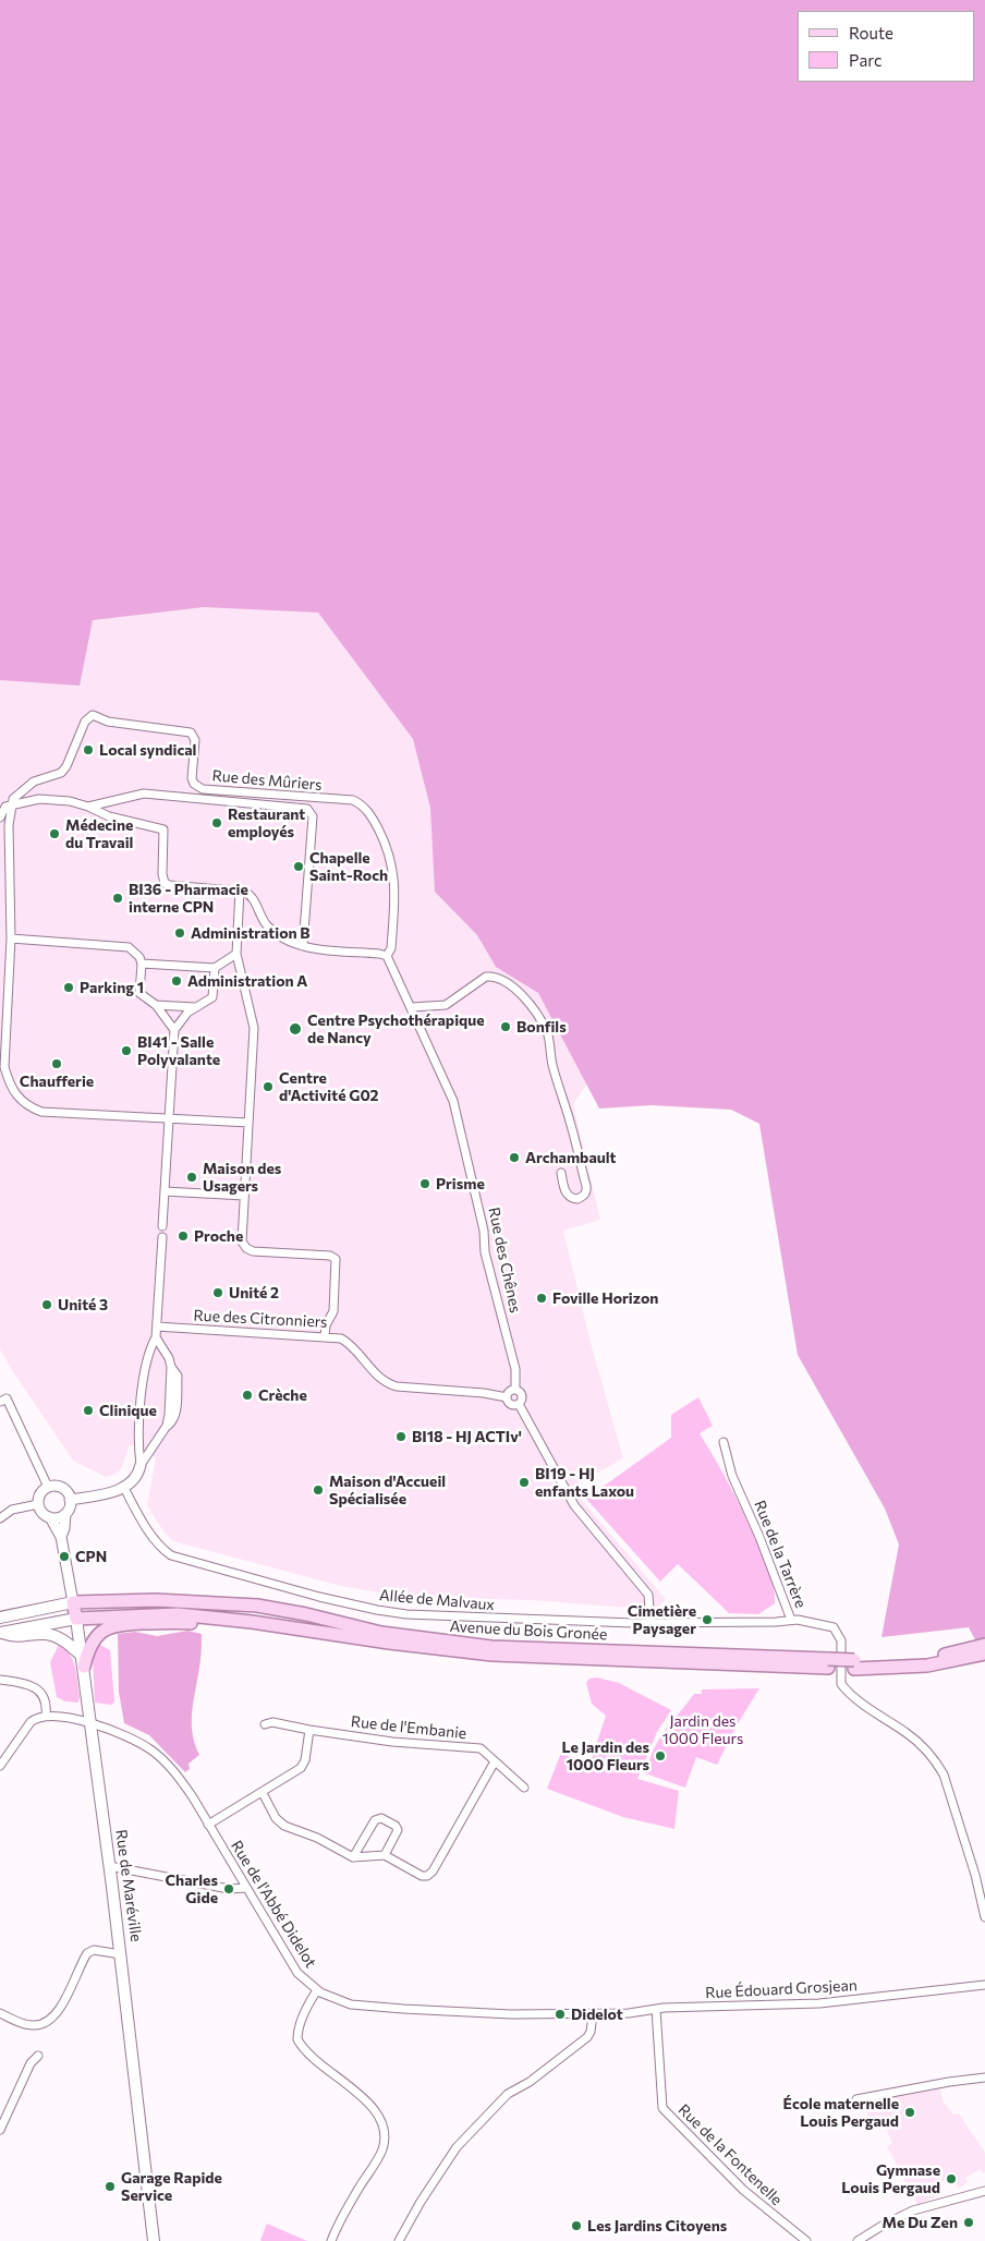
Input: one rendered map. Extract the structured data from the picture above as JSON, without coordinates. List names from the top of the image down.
{
  "streets": {
    "main road": ["Avenue du Bois Gronée", "Rue de Maréville"],
    "street": [
      "Rue des Mûriers",
      "Rue des Chênes",
      "Rue des Citronniers",
      "Rue de la Tarrère",
      "Allée de Malvaux",
      "Rue de l'Embanie",
      "Rue de l'Abbé Didelot",
      "Rue Édouard Grosjean",
      "Rue de la Fontenelle"
    ]
  },
  "crossings": [
    ["Rue des Mûriers", "Rue des Chênes"],
    ["Rue des Chênes", "Rue des Citronniers"],
    ["Rue de la Tarrère", "Allée de Malvaux"],
    ["Avenue du Bois Gronée", "Rue de Maréville"],
    ["Rue de Maréville", "Rue de l'Abbé Didelot"],
    ["Rue de l'Abbé Didelot", "Rue Édouard Grosjean"],
    ["Rue Édouard Grosjean", "Rue de la Fontenelle"]
  ],
  "parks": ["Jardin des 1000 Fleurs"],
  "places": [
    "Local syndical",
    "Restaurant employés",
    "Médecine du Travail",
    "Chapelle Saint-Roch",
    "BI36 - Pharmacie interne CPN",
    "Administration B",
    "Administration A",
    "Parking 1",
    "Bonfils",
    "Centre Psychothérapique de Nancy",
    "BI41 - Salle Polyvalante",
    "Chaufferie",
    "Centre d'Activité G02",
    "Archambault",
    "Maison des Usagers",
    "Prisme",
    "Proche",
    "Unité 2",
    "Foville Horizon",
    "Unité 3",
    "Crèche",
    "Clinique",
    "BI18 - HJ ACTIv'",
    "BI19 - HJ enfants Laxou",
    "Maison d'Accueil Spécialisée",
    "CPN",
    "Cimetière Paysager",
    "Le Jardin des 1000 Fleurs",
    "Charles Gide",
    "Didelot",
    "École maternelle Louis Pergaud",
    "Gymnase Louis Pergaud",
    "Garage Rapide Service",
    "Me Du Zen",
    "Les Jardins Citoyens"
  ],
  "legend": ["Route", "Parc"]
}
